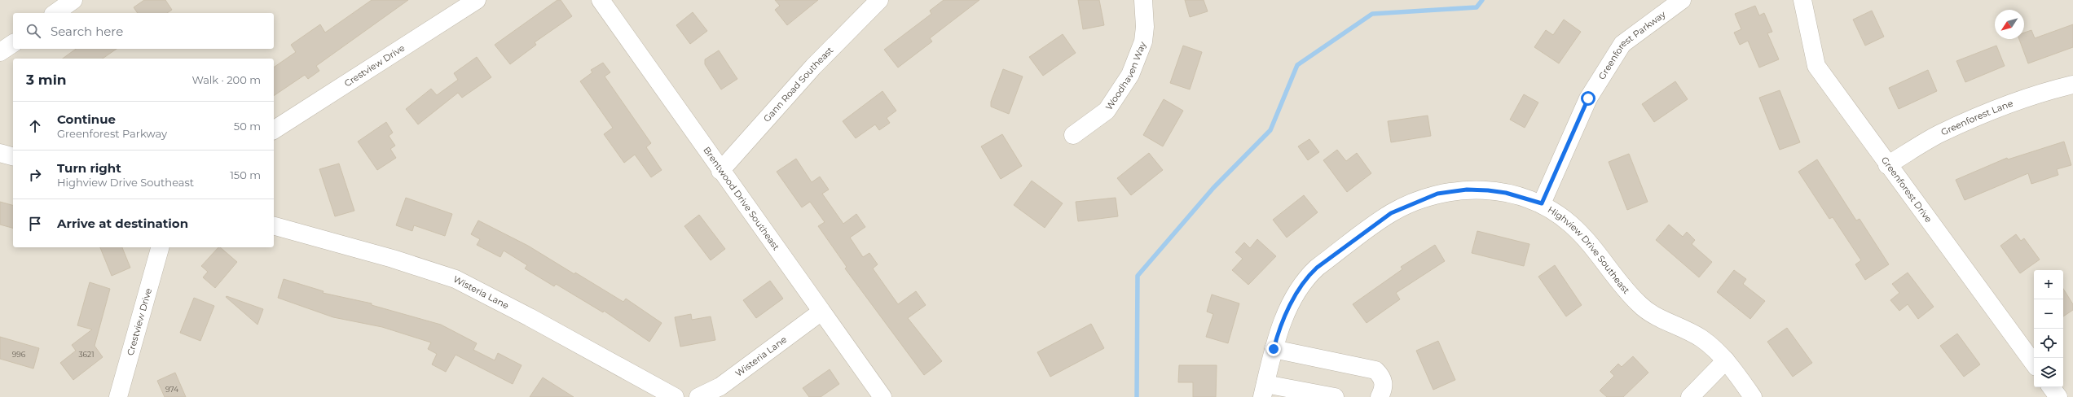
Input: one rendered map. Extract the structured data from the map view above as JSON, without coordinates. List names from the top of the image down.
{
  "streets": {
    "street": [
      "Greenforest Parkway",
      "Crestview Drive",
      "Woodhaven Way",
      "Gann Road Southeast",
      "Greenforest Lane",
      "Greenforest Drive",
      "Brentwood Drive Southeast",
      "Highview Drive Southeast",
      "Wisteria Lane"
    ]
  },
  "crossings": [
    ["Greenforest Parkway", "Highview Drive Southeast"],
    ["Gann Road Southeast", "Brentwood Drive Southeast"],
    ["Greenforest Lane", "Greenforest Drive"],
    ["Brentwood Drive Southeast", "Wisteria Lane"]
  ],
  "house_numbers": ["996", "3621", "974"],
  "north": "bottom left",
  "page": {
    "search": "Search here",
    "heading": ["3 min", "Walk · 200 m"],
    "list": [
      ["Continue", "Greenforest Parkway", "50 m"],
      ["Turn right", "Highview Drive Southeast", "150 m"],
      "Arrive at destination"
    ],
    "map_buttons": ["+", "−"]
  }
}
